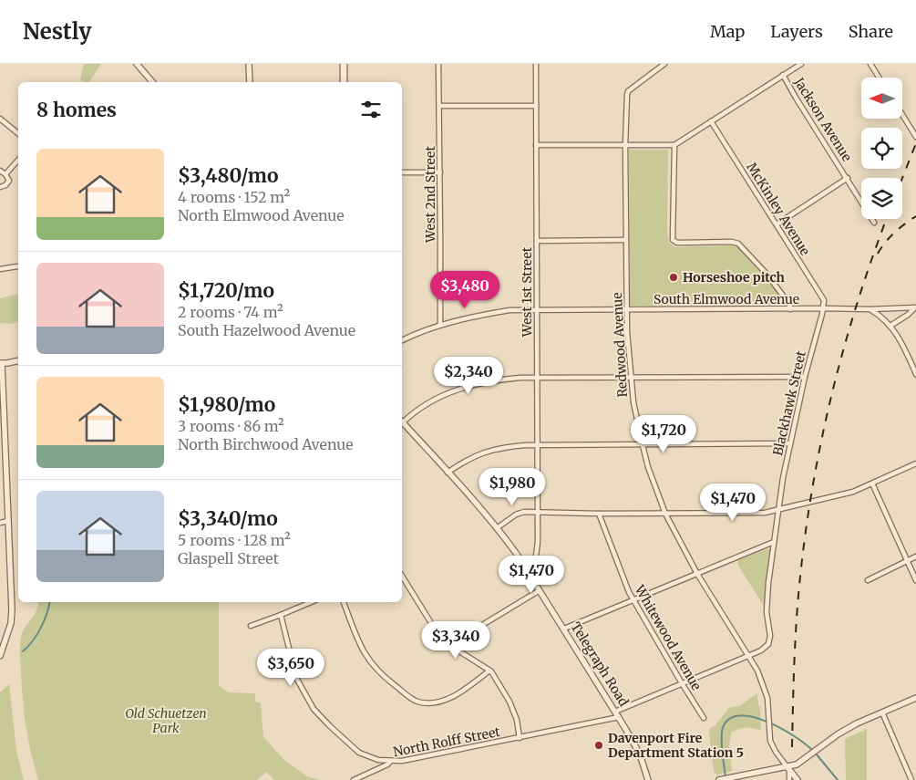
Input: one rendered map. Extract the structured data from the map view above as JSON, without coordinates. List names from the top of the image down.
{
  "streets": {
    "street": [
      "Jackson Avenue",
      "West 2nd Street",
      "McKinley Avenue",
      "West 1st Street",
      "South Elmwood Avenue",
      "Redwood Avenue",
      "Blackhawk Street",
      "Whitewood Avenue",
      "Telegraph Road",
      "North Rolff Street"
    ]
  },
  "crossings": [
    ["West 2nd Street", "South Elmwood Avenue"],
    ["McKinley Avenue", "South Elmwood Avenue"],
    ["McKinley Avenue", "Blackhawk Street"],
    ["West 1st Street", "South Elmwood Avenue"],
    ["West 1st Street", "Telegraph Road"],
    ["South Elmwood Avenue", "Redwood Avenue"],
    ["South Elmwood Avenue", "Blackhawk Street"],
    ["Redwood Avenue", "Blackhawk Street"],
    ["Telegraph Road", "North Rolff Street"]
  ],
  "parks": ["Old Schuetzen Park"],
  "places": ["Horseshoe pitch", "Davenport Fire Department Station 5"],
  "north": "left",
  "page": {
    "header": "Nestly",
    "nav": ["Map", "Layers", "Share"],
    "heading": "8 homes",
    "list": [
      {
        "name": "$3,480/mo",
        "note": "4 rooms · 152 m² · North Elmwood Avenue"
      },
      {
        "name": "$1,720/mo",
        "note": "2 rooms · 74 m² · South Hazelwood Avenue"
      },
      {
        "name": "$1,980/mo",
        "note": "3 rooms · 86 m² · North Birchwood Avenue"
      },
      {
        "name": "$3,340/mo",
        "note": "5 rooms · 128 m² · Glaspell Street"
      }
    ],
    "price": [
      "$3,480",
      "$2,340",
      "$1,720",
      "$1,980",
      "$1,470",
      "$1,470",
      "$3,340",
      "$3,650"
    ]
  }
}
